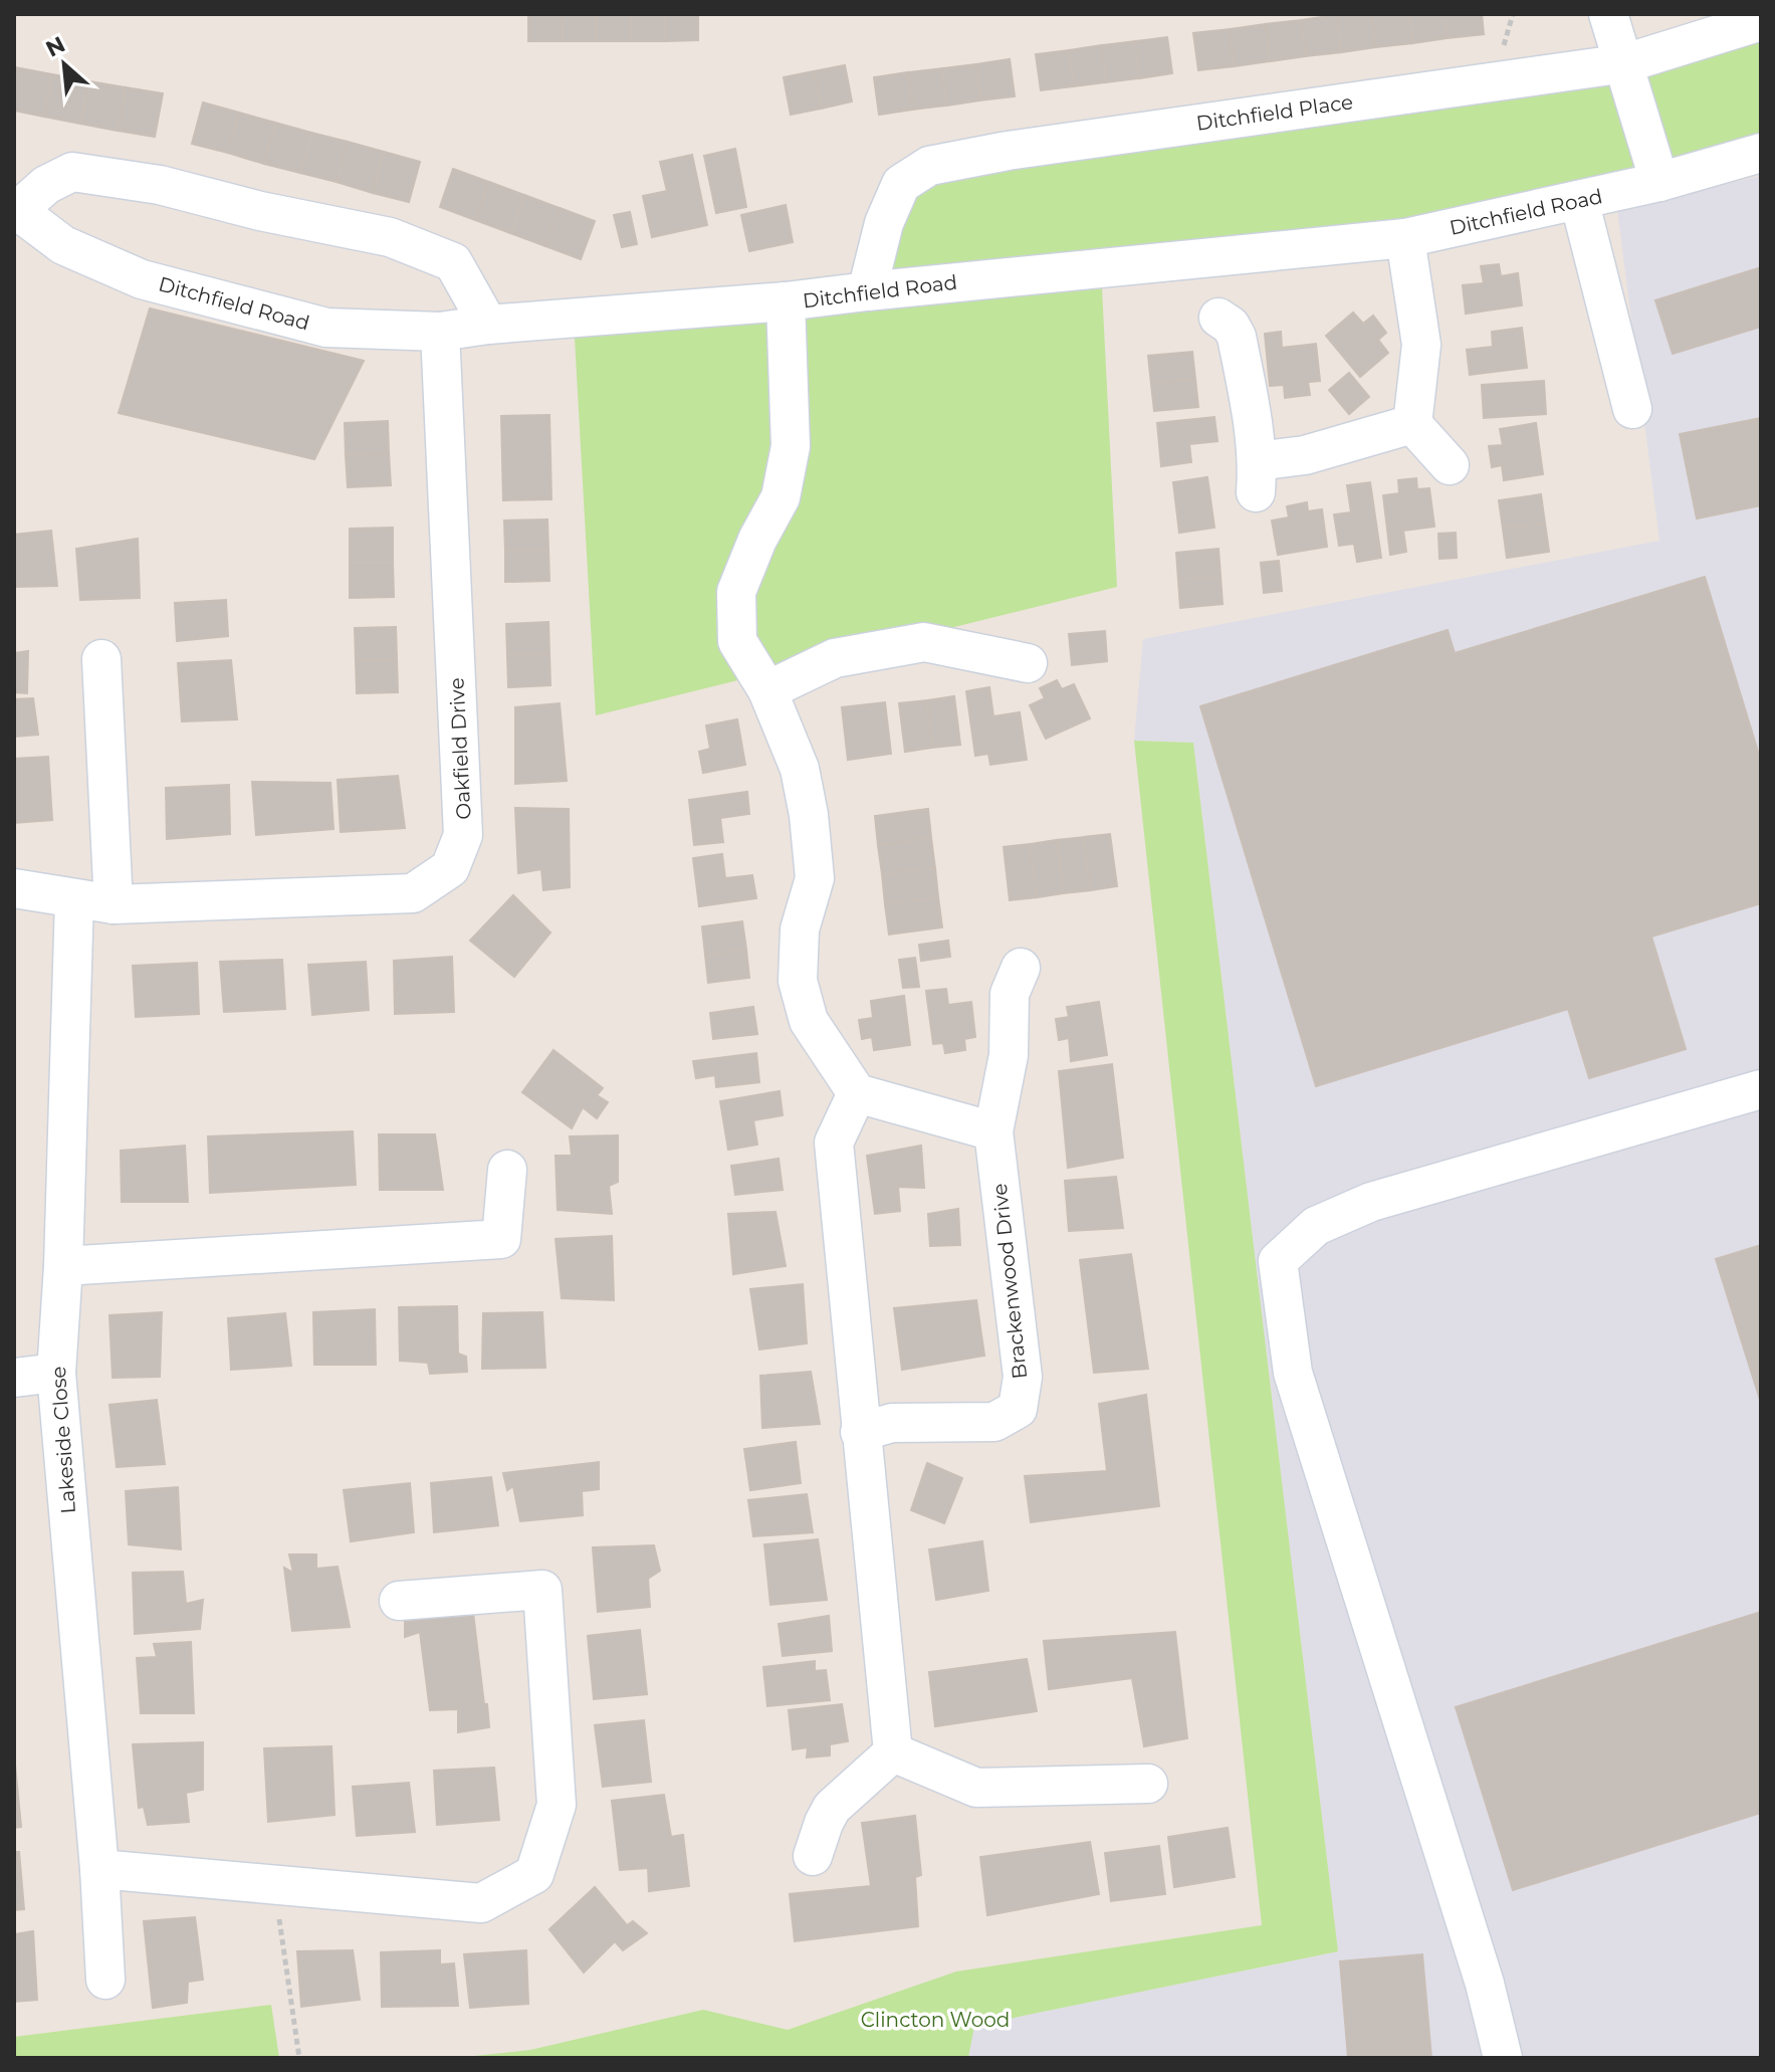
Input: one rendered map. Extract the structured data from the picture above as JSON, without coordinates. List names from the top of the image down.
{
  "streets": {
    "street": [
      "Ditchfield Place",
      "Ditchfield Road",
      "Oakfield Drive",
      "Brackenwood Drive",
      "Lakeside Close"
    ]
  },
  "crossings": [
    ["Ditchfield Place", "Ditchfield Road"],
    ["Ditchfield Road", "Oakfield Drive"],
    ["Oakfield Drive", "Lakeside Close"]
  ],
  "parks": ["Clincton Wood"],
  "north": "top left"
}
